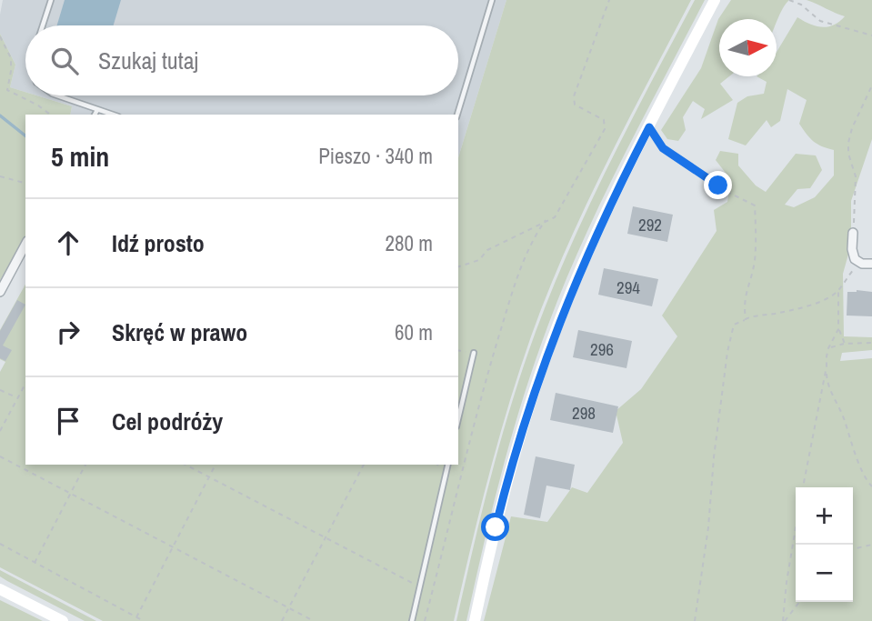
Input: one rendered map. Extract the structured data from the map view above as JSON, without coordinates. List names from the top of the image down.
{
  "house_numbers": [
    "292",
    "294",
    "296",
    "298"
  ],
  "north": "right",
  "page": {
    "search": "Szukaj tutaj",
    "heading": ["5 min", "Pieszo · 340 m"],
    "list": [
      ["Idź prosto", "280 m"],
      ["Skręć w prawo", "60 m"],
      "Cel podróży"
    ],
    "map_buttons": ["+", "−"]
  }
}
